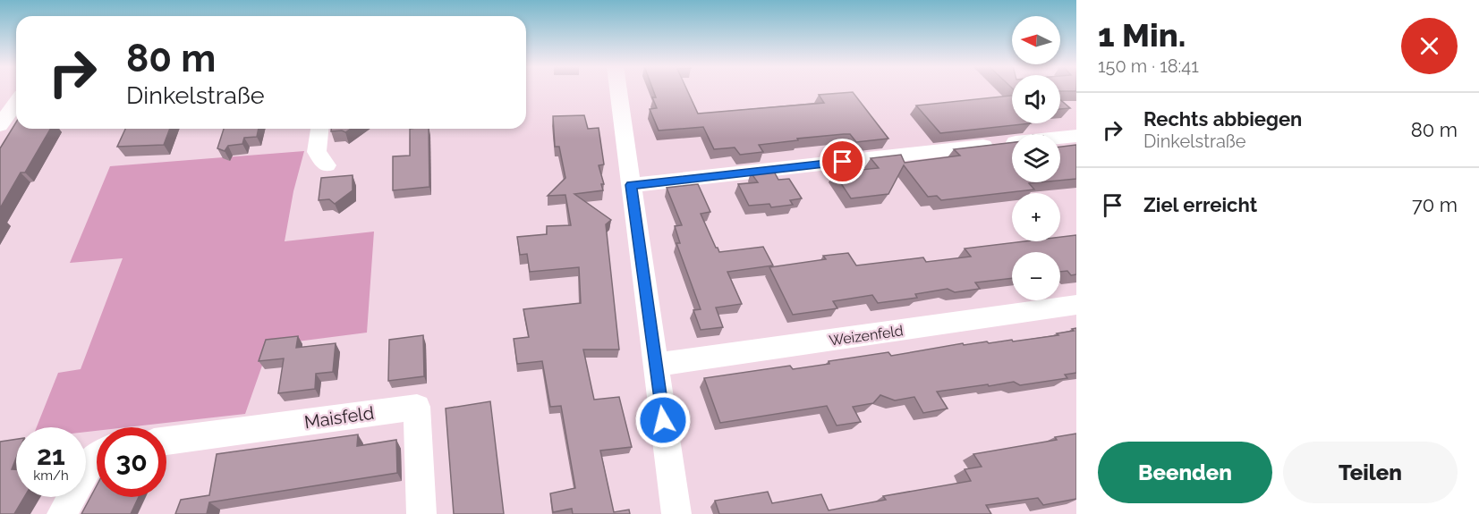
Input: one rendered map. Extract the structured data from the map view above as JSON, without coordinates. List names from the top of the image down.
{
  "streets": {
    "street": ["Weizenfeld", "Maisfeld"]
  },
  "north": "left",
  "page": {
    "heading": ["1 Min.", "150 m · 18:41"],
    "map_buttons": ["+", "−"],
    "turn": ["80 m", "Dinkelstraße"],
    "list": [
      {
        "name": "Rechts abbiegen",
        "note": "Dinkelstraße",
        "value": "80 m"
      },
      {
        "name": "Ziel erreicht",
        "value": "70 m"
      }
    ],
    "speed": "21 km/h",
    "limit": "30",
    "buttons": ["Beenden", "Teilen"]
  }
}
